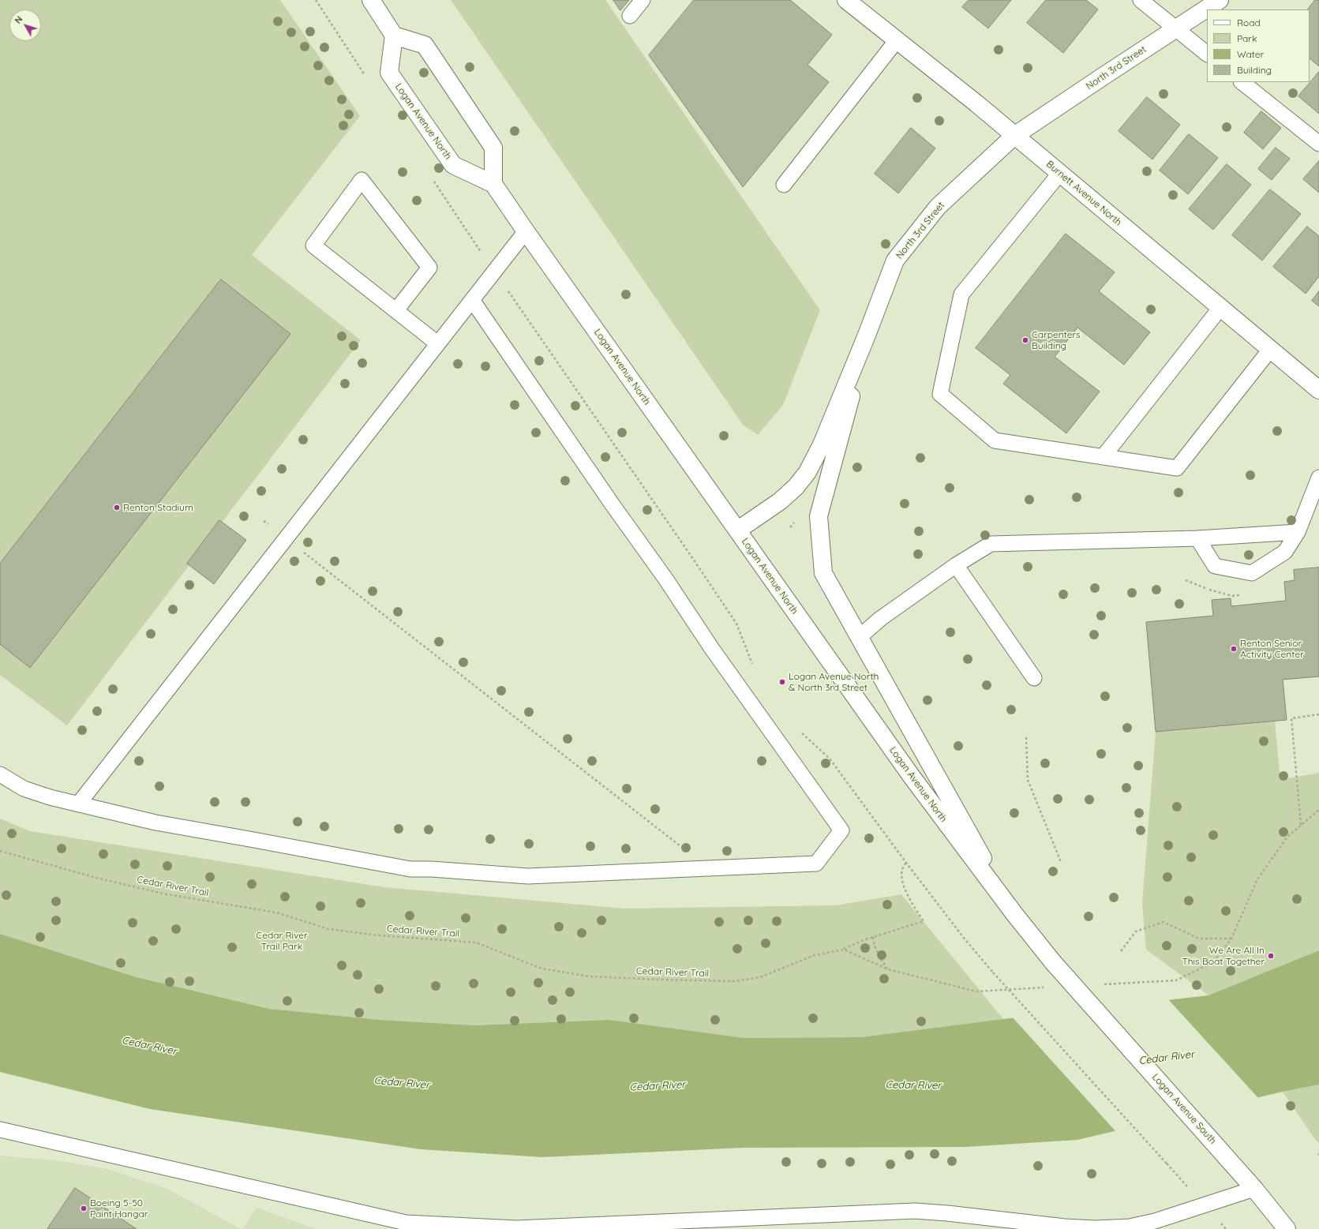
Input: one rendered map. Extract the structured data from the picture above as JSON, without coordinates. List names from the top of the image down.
{
  "streets": {
    "main road": [
      "North 3rd Street",
      "Logan Avenue North",
      "Burnett Avenue North",
      "Logan Avenue South"
    ],
    "path": ["Cedar River Trail"]
  },
  "crossings": [
    ["North 3rd Street", "Logan Avenue North"],
    ["North 3rd Street", "Burnett Avenue North"],
    ["Logan Avenue North", "Logan Avenue South"]
  ],
  "water": ["Cedar River"],
  "parks": ["Cedar River Trail Park"],
  "places": [
    "Carpenters Building",
    "Renton Stadium",
    "Renton Senior Activity Center",
    "Logan Avenue North & North 3rd Street",
    "We Are All In This Boat Together",
    "Boeing 5-50 Paint Hangar"
  ],
  "legend": [
    "Road",
    "Park",
    "Water",
    "Building"
  ],
  "north": "top left"
}
